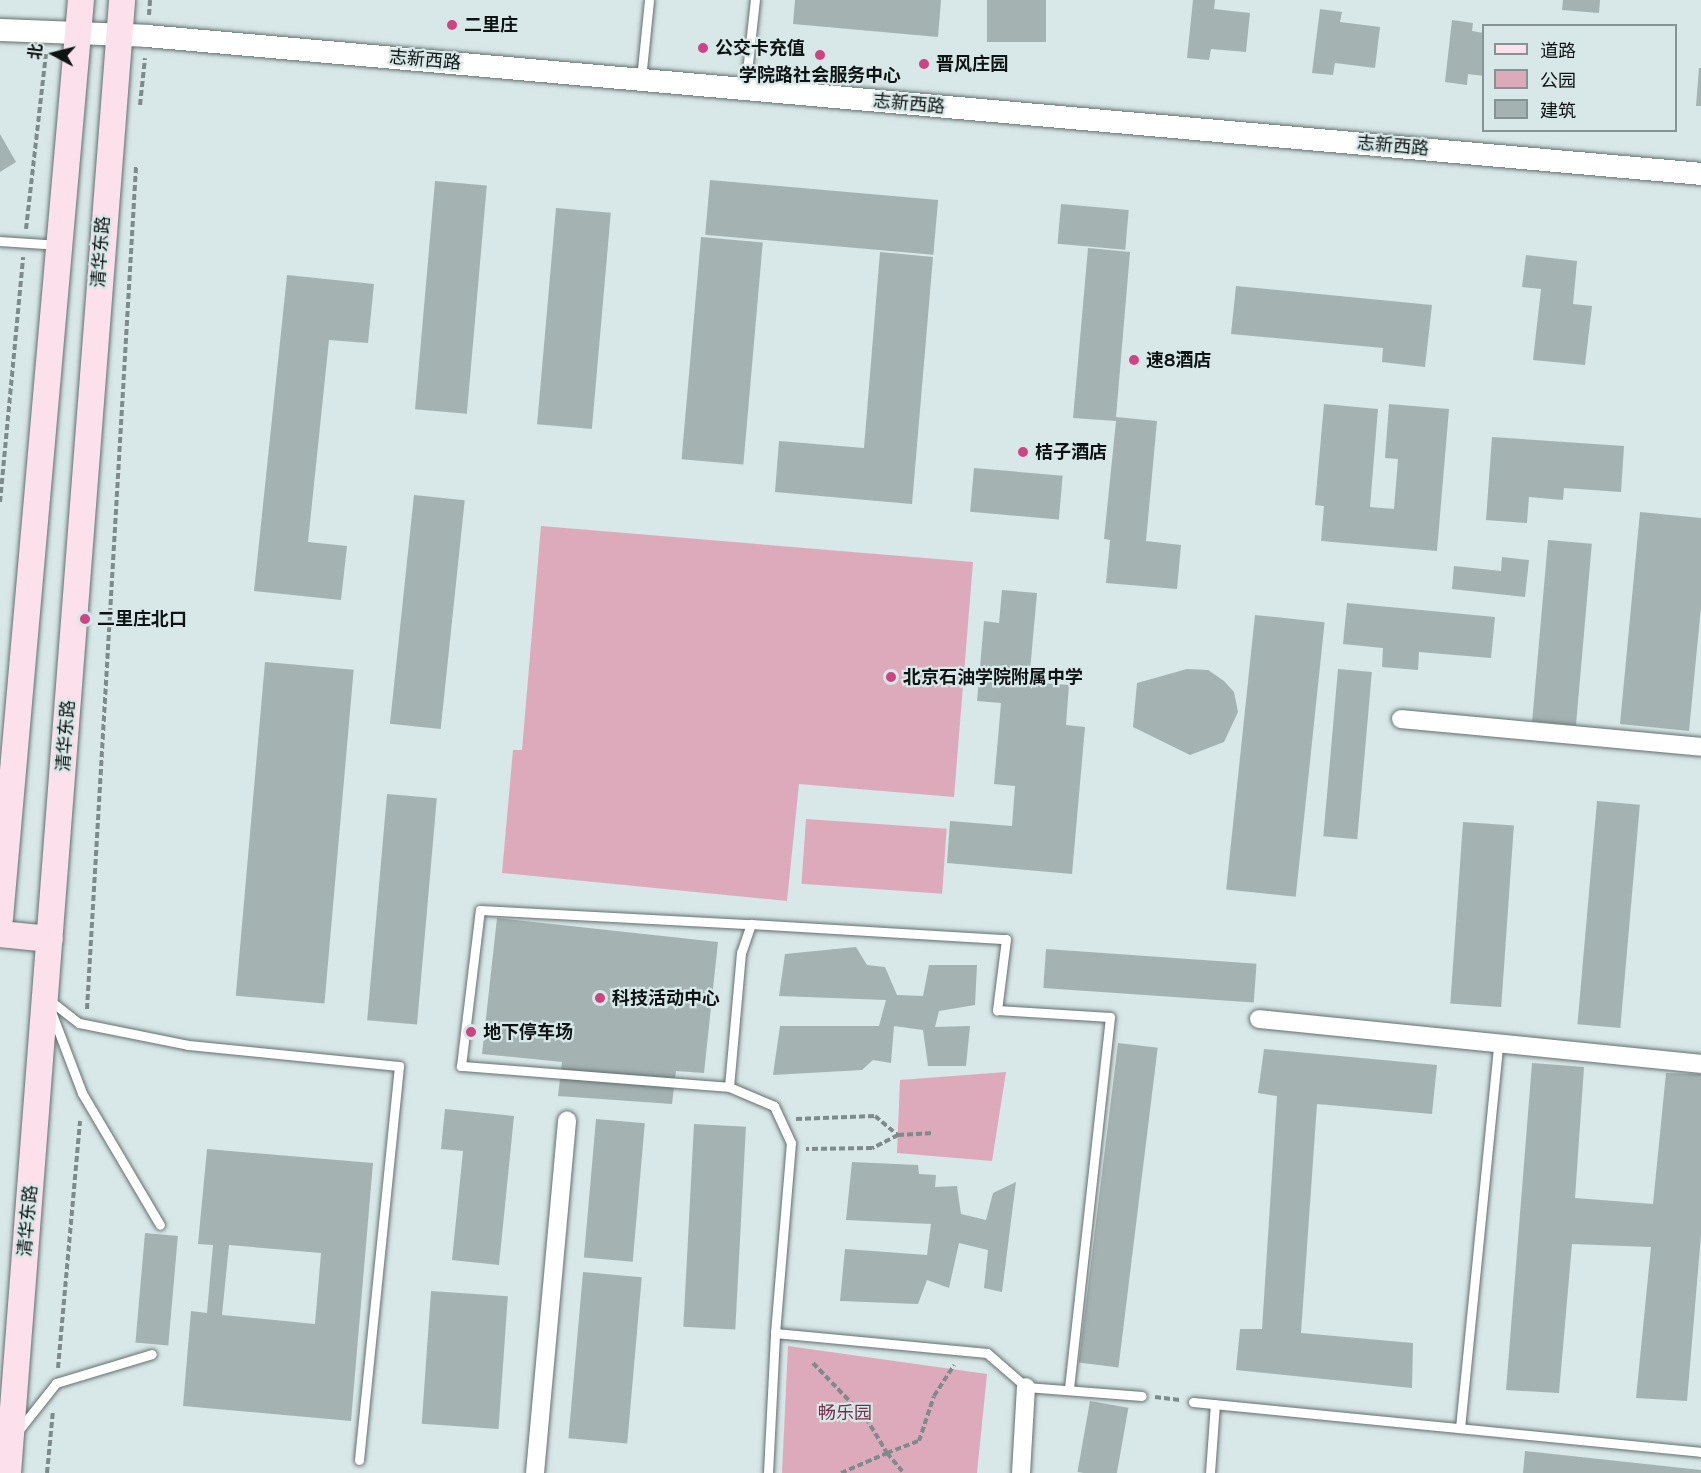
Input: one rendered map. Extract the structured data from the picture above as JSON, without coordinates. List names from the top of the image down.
{
  "streets": {
    "main road": ["清华东路"],
    "street": ["志新西路"]
  },
  "crossings": [
    ["志新西路", "清华东路"]
  ],
  "parks": ["畅乐园"],
  "places": [
    "二里庄",
    "公交卡充值",
    "学院路社会服务中心",
    "晋风庄园",
    "速8酒店",
    "桔子酒店",
    "二里庄北口",
    "北京石油学院附属中学",
    "科技活动中心",
    "地下停车场"
  ],
  "legend": ["道路", "公园", "建筑"],
  "north": "left"
}
